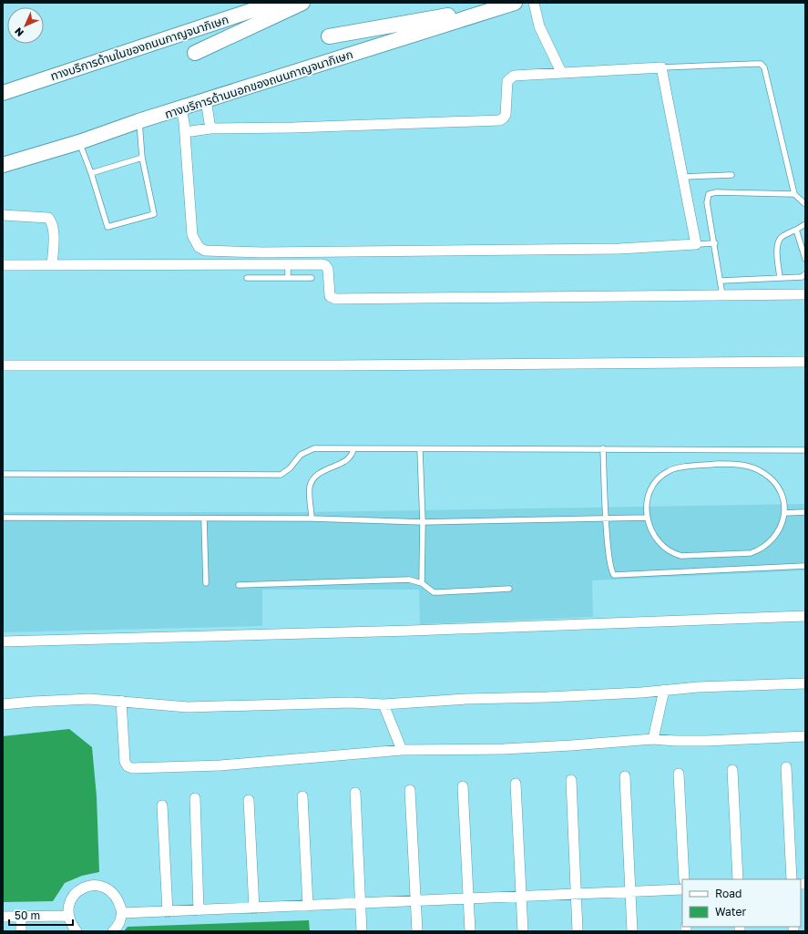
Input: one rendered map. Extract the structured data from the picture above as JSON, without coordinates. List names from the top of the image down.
{
  "streets": {
    "main road": ["ทางบริการด้านในของถนนกาญจนาภิเษก", "ทางบริการด้านนอกของถนนกาญจนาภิเษก"]
  },
  "legend": ["Road", "Water"],
  "scale_bar": "50 m",
  "north": "bottom left"
}
